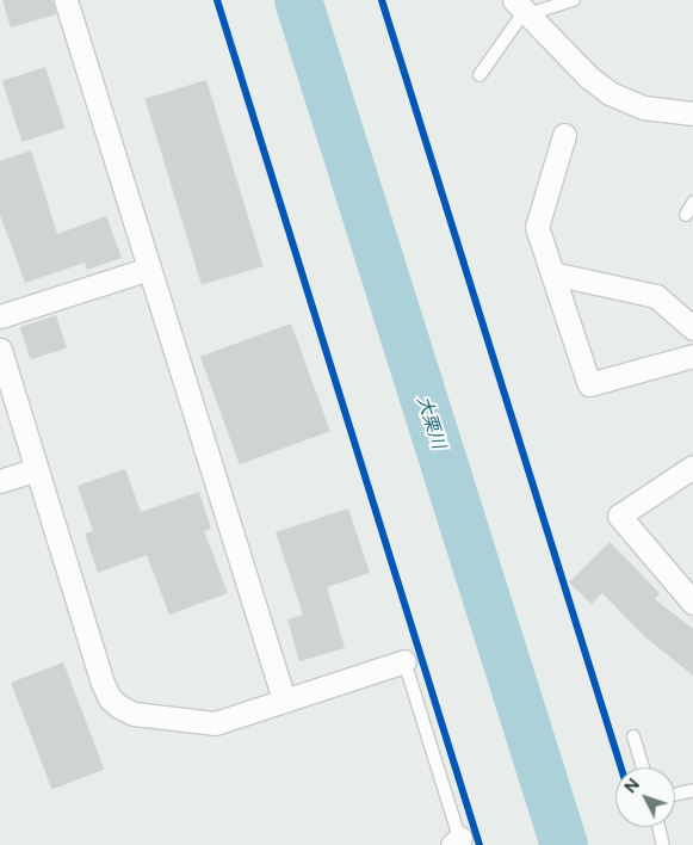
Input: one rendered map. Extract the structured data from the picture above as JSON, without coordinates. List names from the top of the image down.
{
  "water": ["大栗川"],
  "north": "top left"
}
